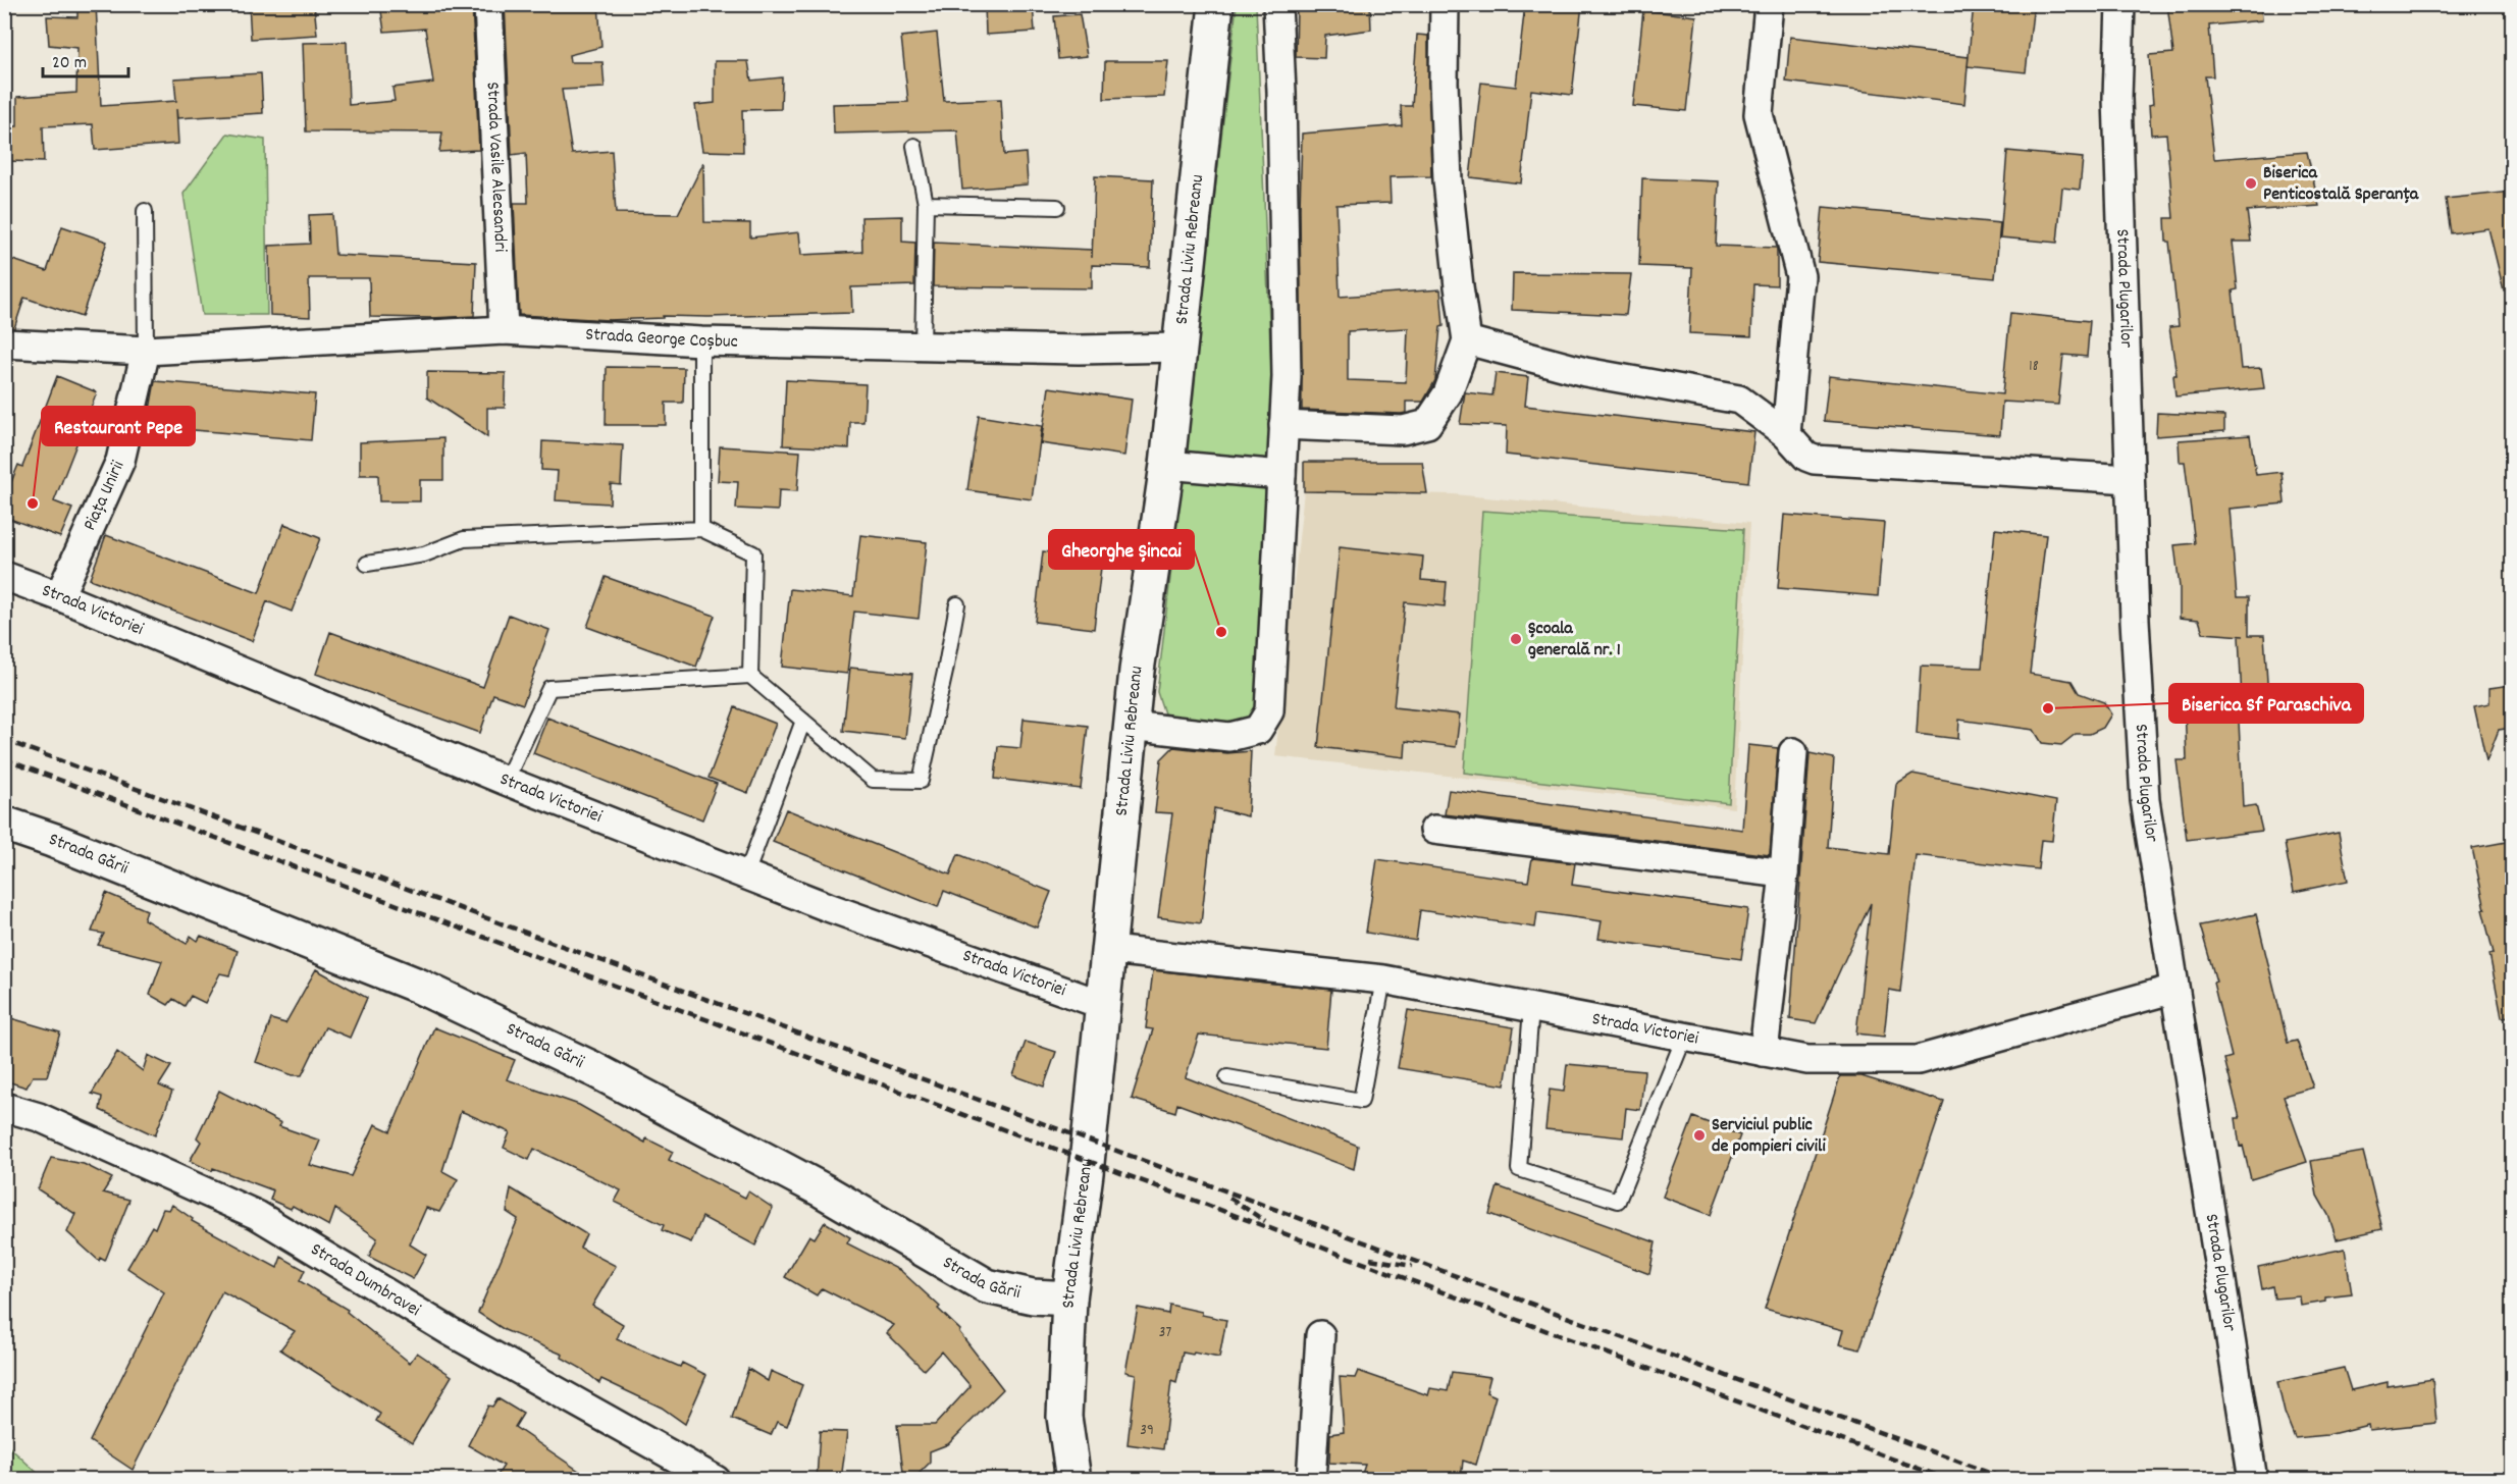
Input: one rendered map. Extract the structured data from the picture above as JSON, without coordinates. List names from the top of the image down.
{
  "streets": {
    "main road": ["Strada Liviu Rebreanu", "Strada Gării"],
    "street": [
      "Strada Vasile Alecsandri",
      "Strada Plugarilor",
      "Strada George Coșbuc",
      "Piața Unirii",
      "Strada Victoriei",
      "Strada Dumbravei"
    ]
  },
  "crossings": [
    ["Strada Vasile Alecsandri", "Strada George Coșbuc"],
    ["Strada Liviu Rebreanu", "Strada George Coșbuc"],
    ["Strada Liviu Rebreanu", "Strada Victoriei"],
    ["Strada Liviu Rebreanu", "Strada Gării"],
    ["Strada Plugarilor", "Strada Victoriei"],
    ["Strada George Coșbuc", "Piața Unirii"],
    ["Piața Unirii", "Strada Victoriei"]
  ],
  "places": [
    "Biserica Penticostală Speranța",
    "Restaurant Pepe",
    "Gheorghe Șincai",
    "Școala generală nr. 1",
    "Biserica Sf Paraschiva",
    "Serviciul public de pompieri civili"
  ],
  "house_numbers": ["18", "37", "39"],
  "scale_bar": "20 m"
}
